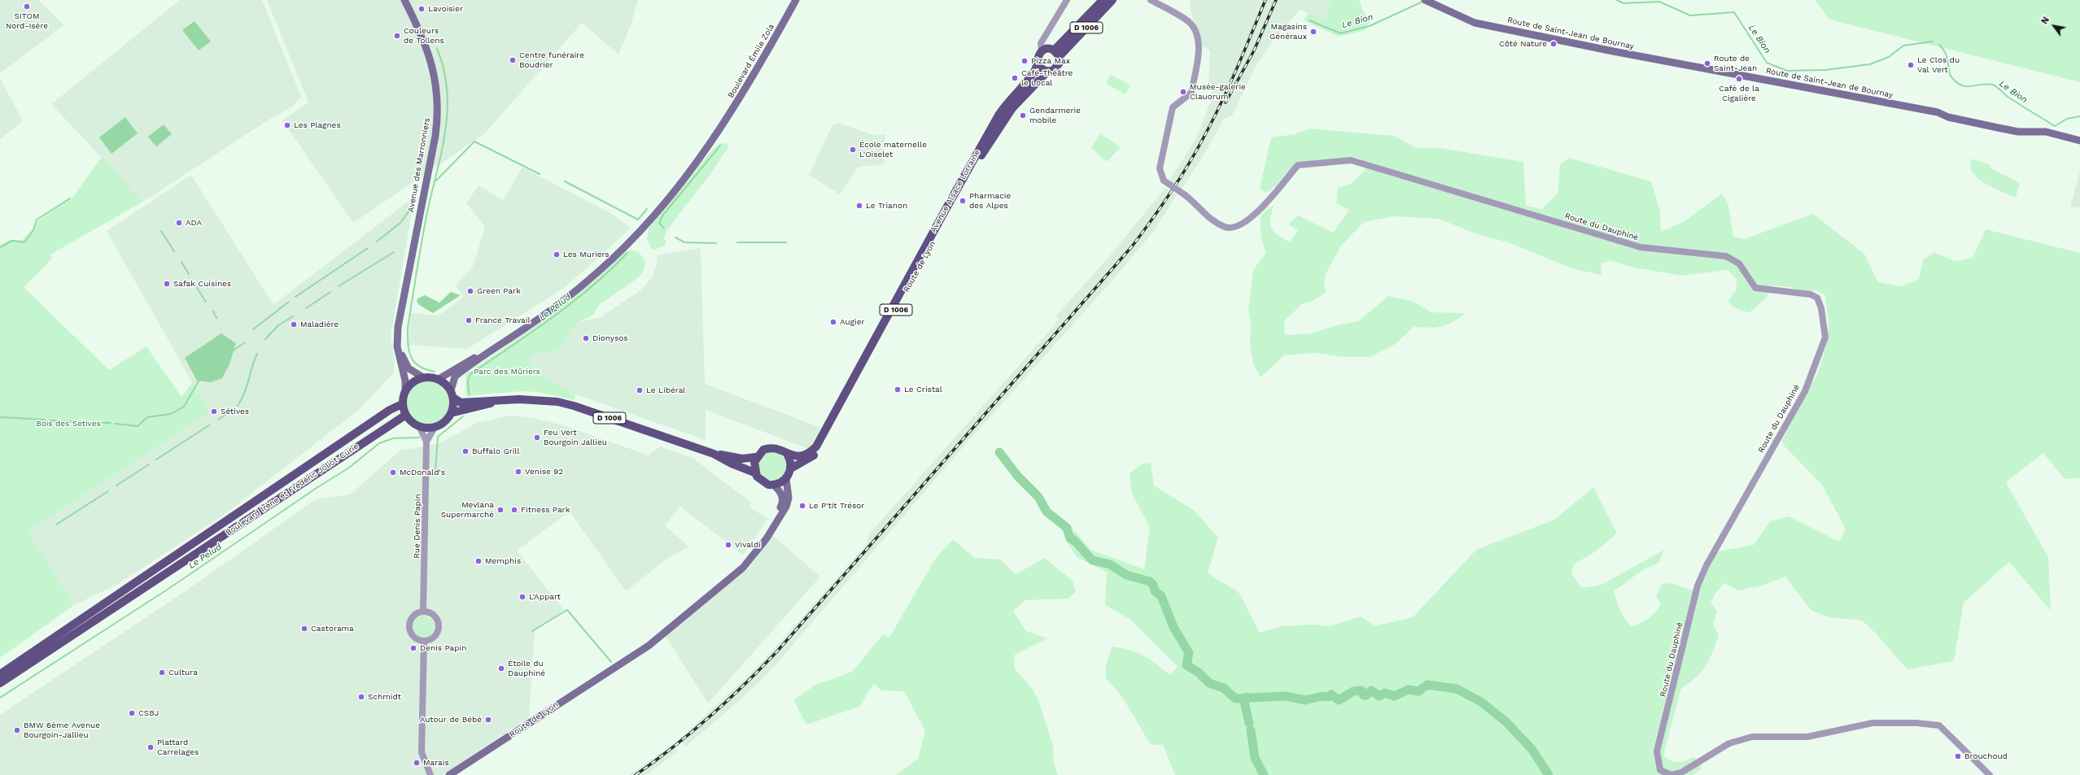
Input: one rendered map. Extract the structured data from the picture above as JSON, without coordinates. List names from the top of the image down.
{
  "streets": {
    "main road": [
      "D 1006",
      "Route de Saint-Jean de Bournay",
      "Boulevard Émile Zola",
      "Avenue des Marronniers",
      "Avenue Alsace Lorraine",
      "Route de Lyon",
      "Boulevard Irène et Frédéric Joliot-Curie"
    ],
    "street": ["Route du Dauphiné", "Rue Denis Papin"]
  },
  "crossings": [
    ["D 1006", "Avenue des Marronniers"],
    ["D 1006", "Avenue Alsace Lorraine"],
    ["D 1006", "Route de Lyon"],
    ["D 1006", "Boulevard Irène et Frédéric Joliot-Curie"],
    ["D 1006", "Rue Denis Papin"],
    ["Avenue des Marronniers", "Boulevard Irène et Frédéric Joliot-Curie"],
    ["Avenue des Marronniers", "Rue Denis Papin"],
    ["Avenue Alsace Lorraine", "Route de Lyon"],
    ["Boulevard Irène et Frédéric Joliot-Curie", "Rue Denis Papin"]
  ],
  "water": ["Le Bion", "Le Pelud"],
  "parks": ["Parc des Mûriers", "Bois des Sétives"],
  "places": [
    "SITOM Nord-Isère",
    "Lavoisier",
    "Magasins Généraux",
    "Couleurs de Tollens",
    "Côté Nature",
    "Centre funéraire Boudrier",
    "Pizza Max",
    "Route de Saint-Jean",
    "Le Clos du Val Vert",
    "Café-Théâtre le Local",
    "Café de la Cigalière",
    "Musée-galerie Clauorum",
    "Gendarmerie mobile",
    "Les Plagnes",
    "École maternelle L'Oiselet",
    "Pharmacie des Alpes",
    "Le Trianon",
    "ADA",
    "Les Muriers",
    "Safak Cuisines",
    "Green Park",
    "France Travail",
    "Augier",
    "Maladière",
    "Dionysos",
    "Le Cristal",
    "Le Libéral",
    "Sétives",
    "Feu Vert Bourgoin Jallieu",
    "Buffalo Grill",
    "Venise 92",
    "McDonald's",
    "Le P'tit Trésor",
    "Mevlana Supermarché",
    "Fitness Park",
    "Vivaldi",
    "Memphis",
    "L'Appart",
    "Castorama",
    "Denis Papin",
    "Étoile du Dauphiné",
    "Cultura",
    "Schmidt",
    "CSBJ",
    "Autour de Bébé",
    "BMW 6ème Avenue Bourgoin-Jallieu",
    "Plattard Carrelages",
    "Brouchoud",
    "Marais"
  ],
  "north": "top left"
}
